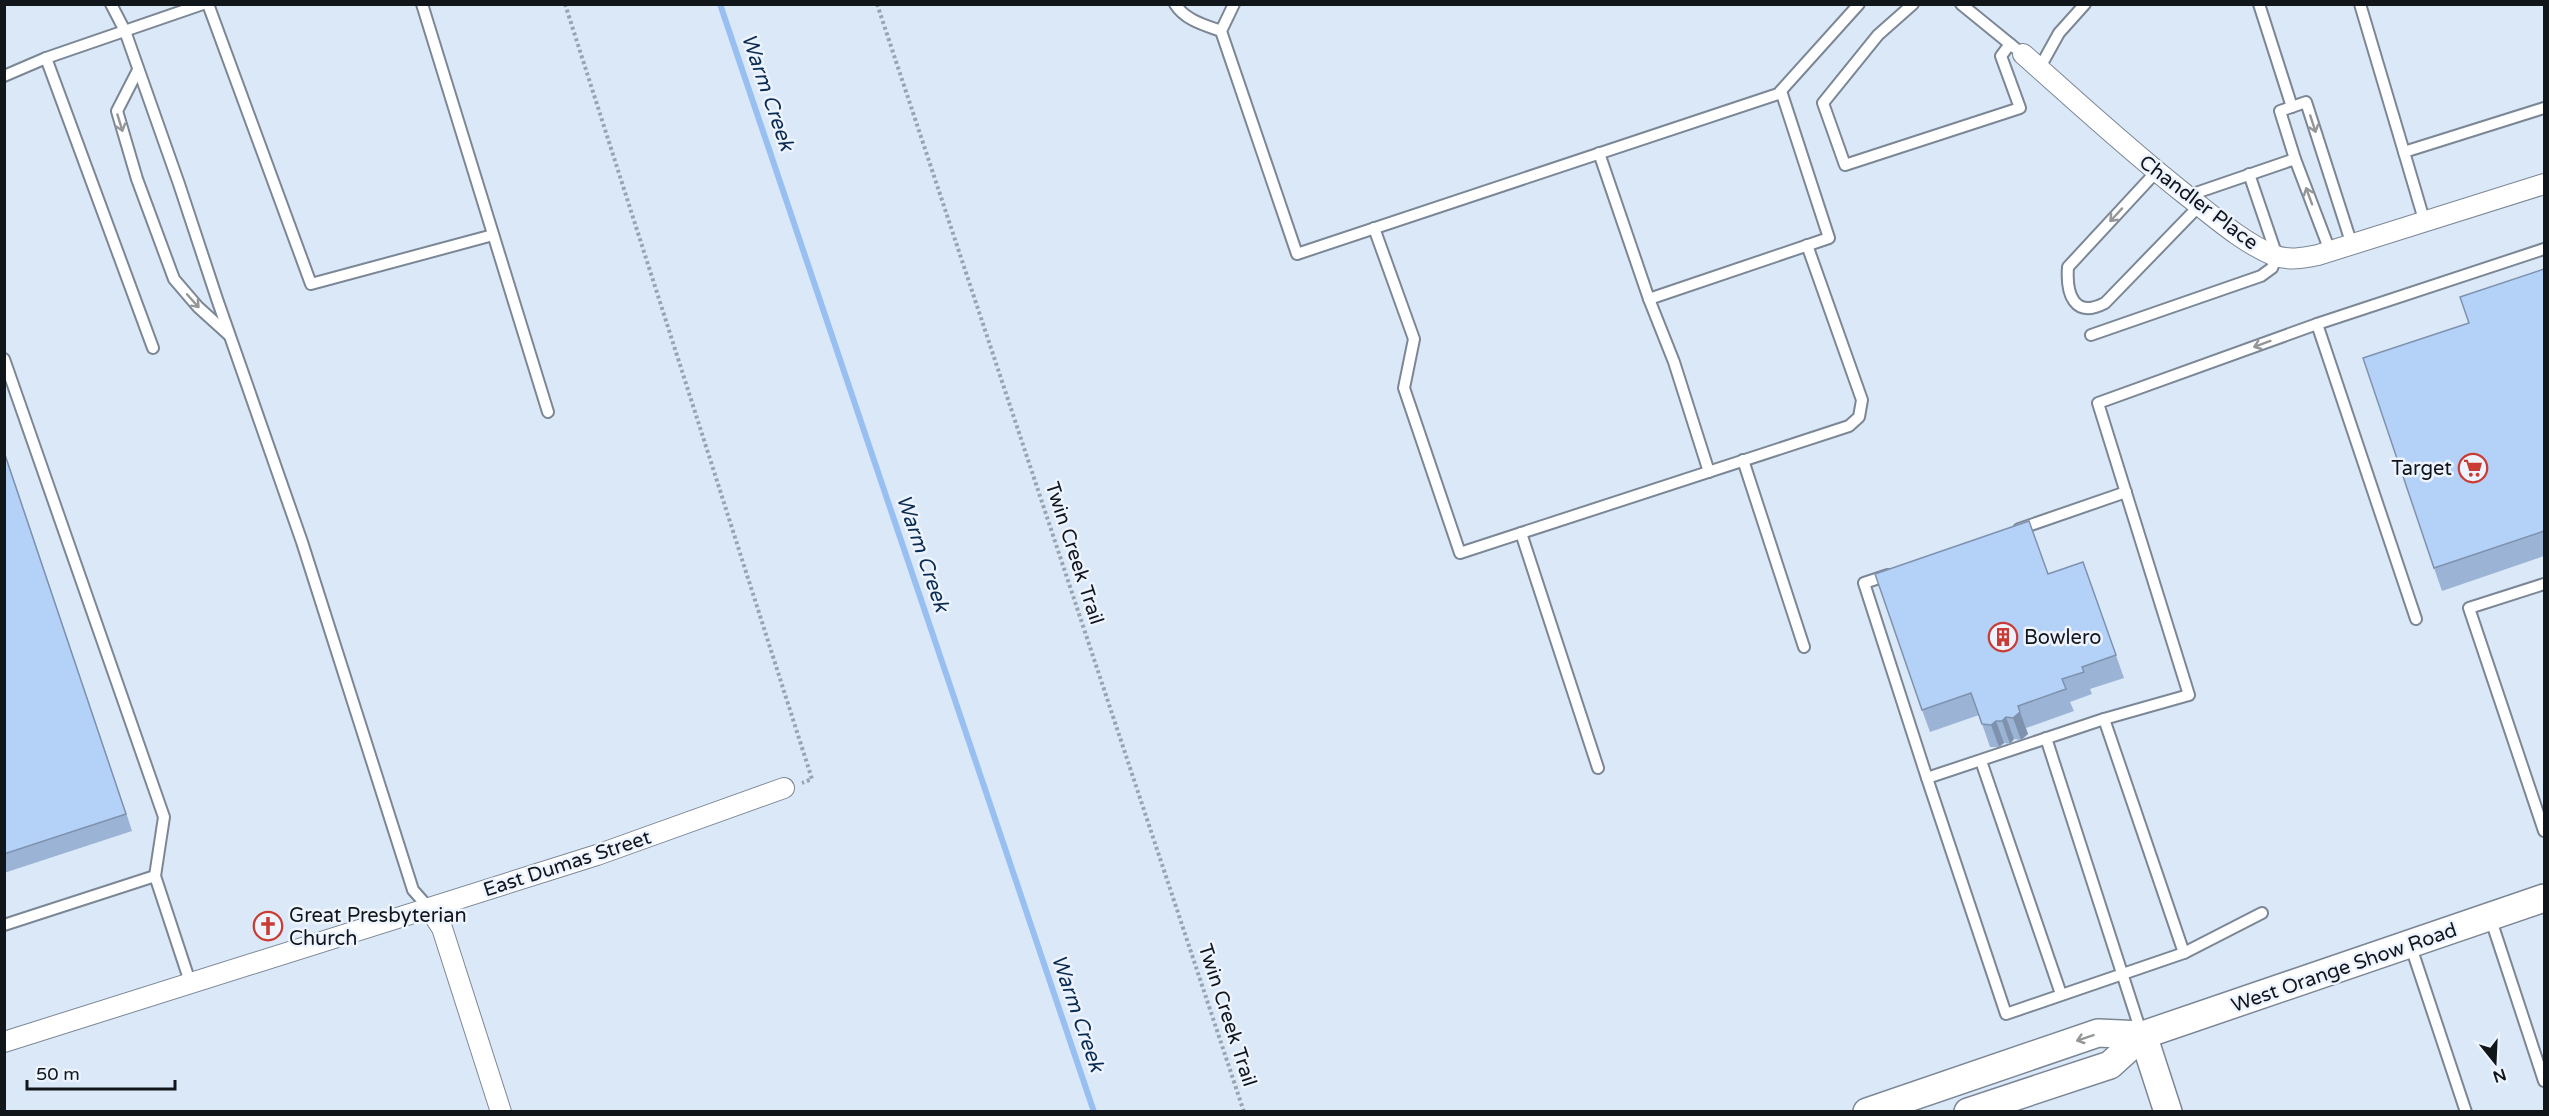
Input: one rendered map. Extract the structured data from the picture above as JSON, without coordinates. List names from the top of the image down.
{
  "streets": {
    "main road": ["West Orange Show Road"],
    "street": ["Chandler Place", "East Dumas Street"],
    "path": ["Twin Creek Trail"]
  },
  "water": ["Warm Creek"],
  "places": {
    "supermarket": ["Target"],
    "building": ["Bowlero"],
    "church": ["Great Presbyterian Church"]
  },
  "scale_bar": "50 m",
  "north": "bottom"
}
